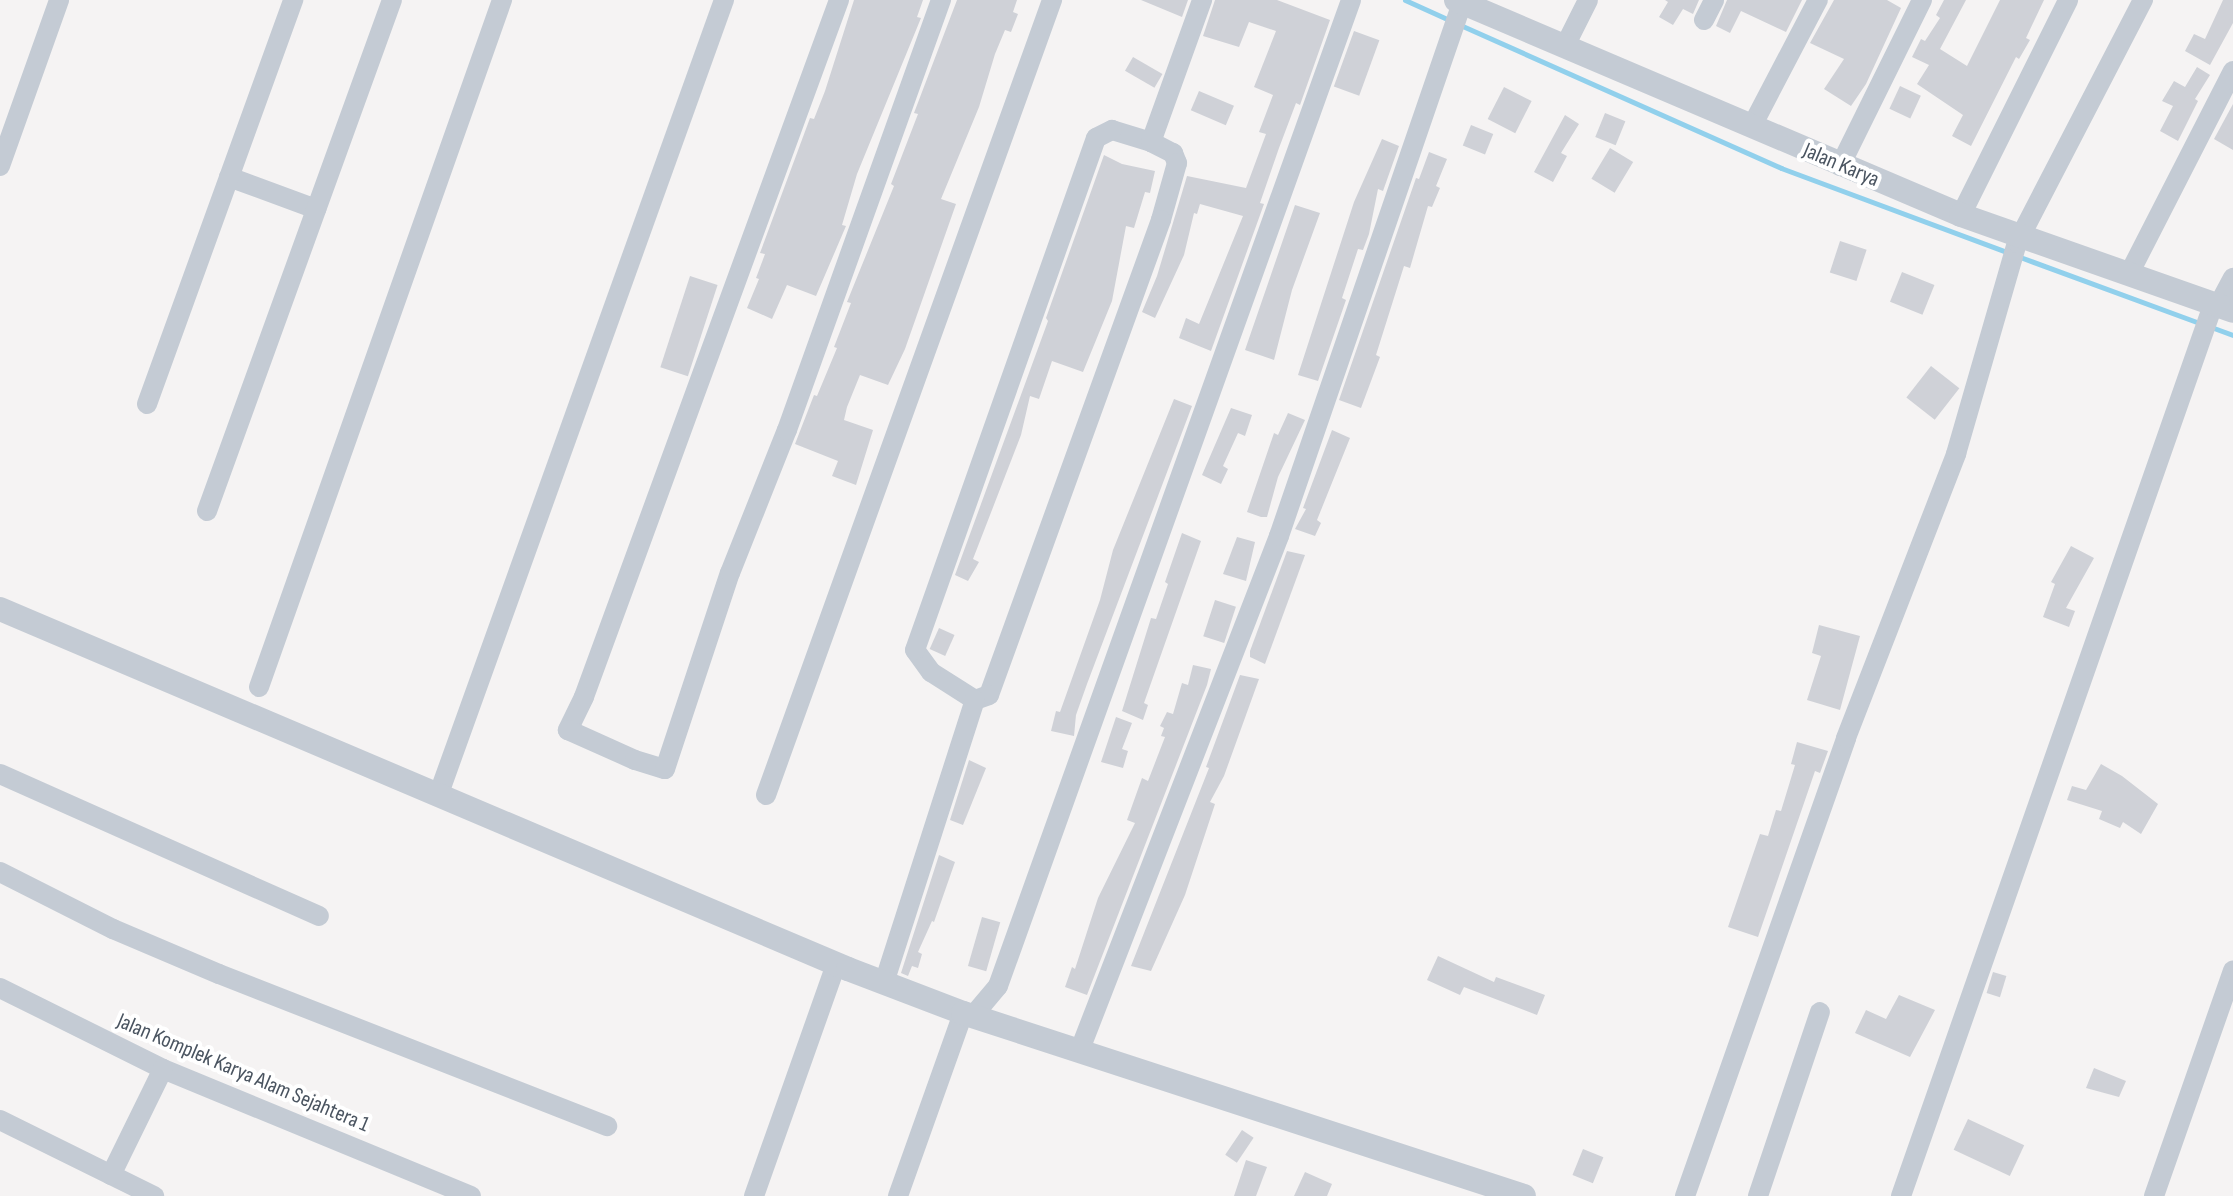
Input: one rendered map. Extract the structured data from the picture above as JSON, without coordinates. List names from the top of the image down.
{
  "streets": {
    "street": ["Jalan Karya", "Jalan Komplek Karya Alam Sejahtera 1"]
  }
}
